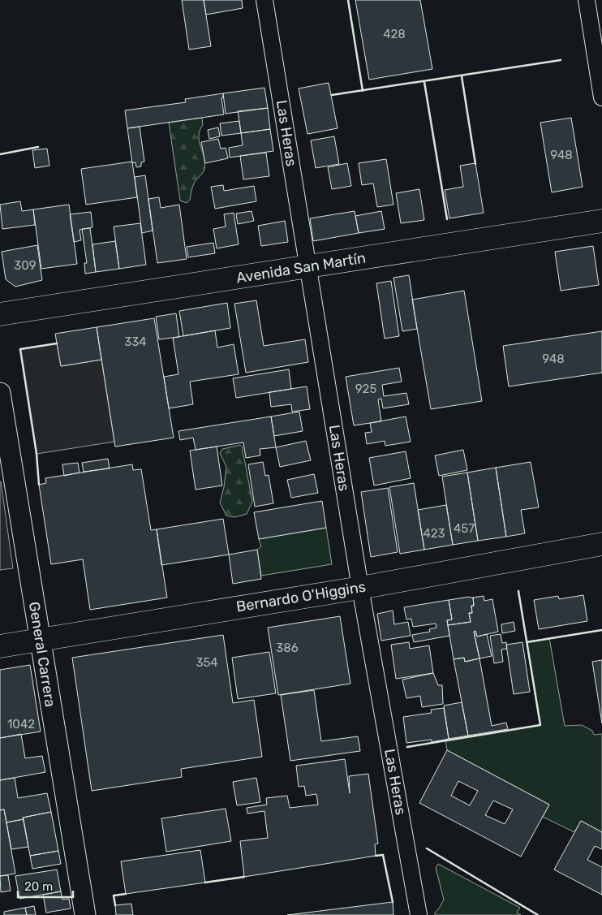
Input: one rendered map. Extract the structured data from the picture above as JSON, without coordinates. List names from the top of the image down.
{
  "streets": {
    "main road": ["Avenida San Martín", "Bernardo O'Higgins"],
    "street": ["Las Heras", "General Carrera"]
  },
  "crossings": [
    ["Las Heras", "Avenida San Martín"],
    ["Las Heras", "Bernardo O'Higgins"],
    ["Bernardo O'Higgins", "General Carrera"]
  ],
  "house_numbers": [
    "428",
    "948",
    "309",
    "334",
    "948",
    "925",
    "457",
    "423",
    "386",
    "354",
    "1042"
  ],
  "scale_bar": "20 m"
}
